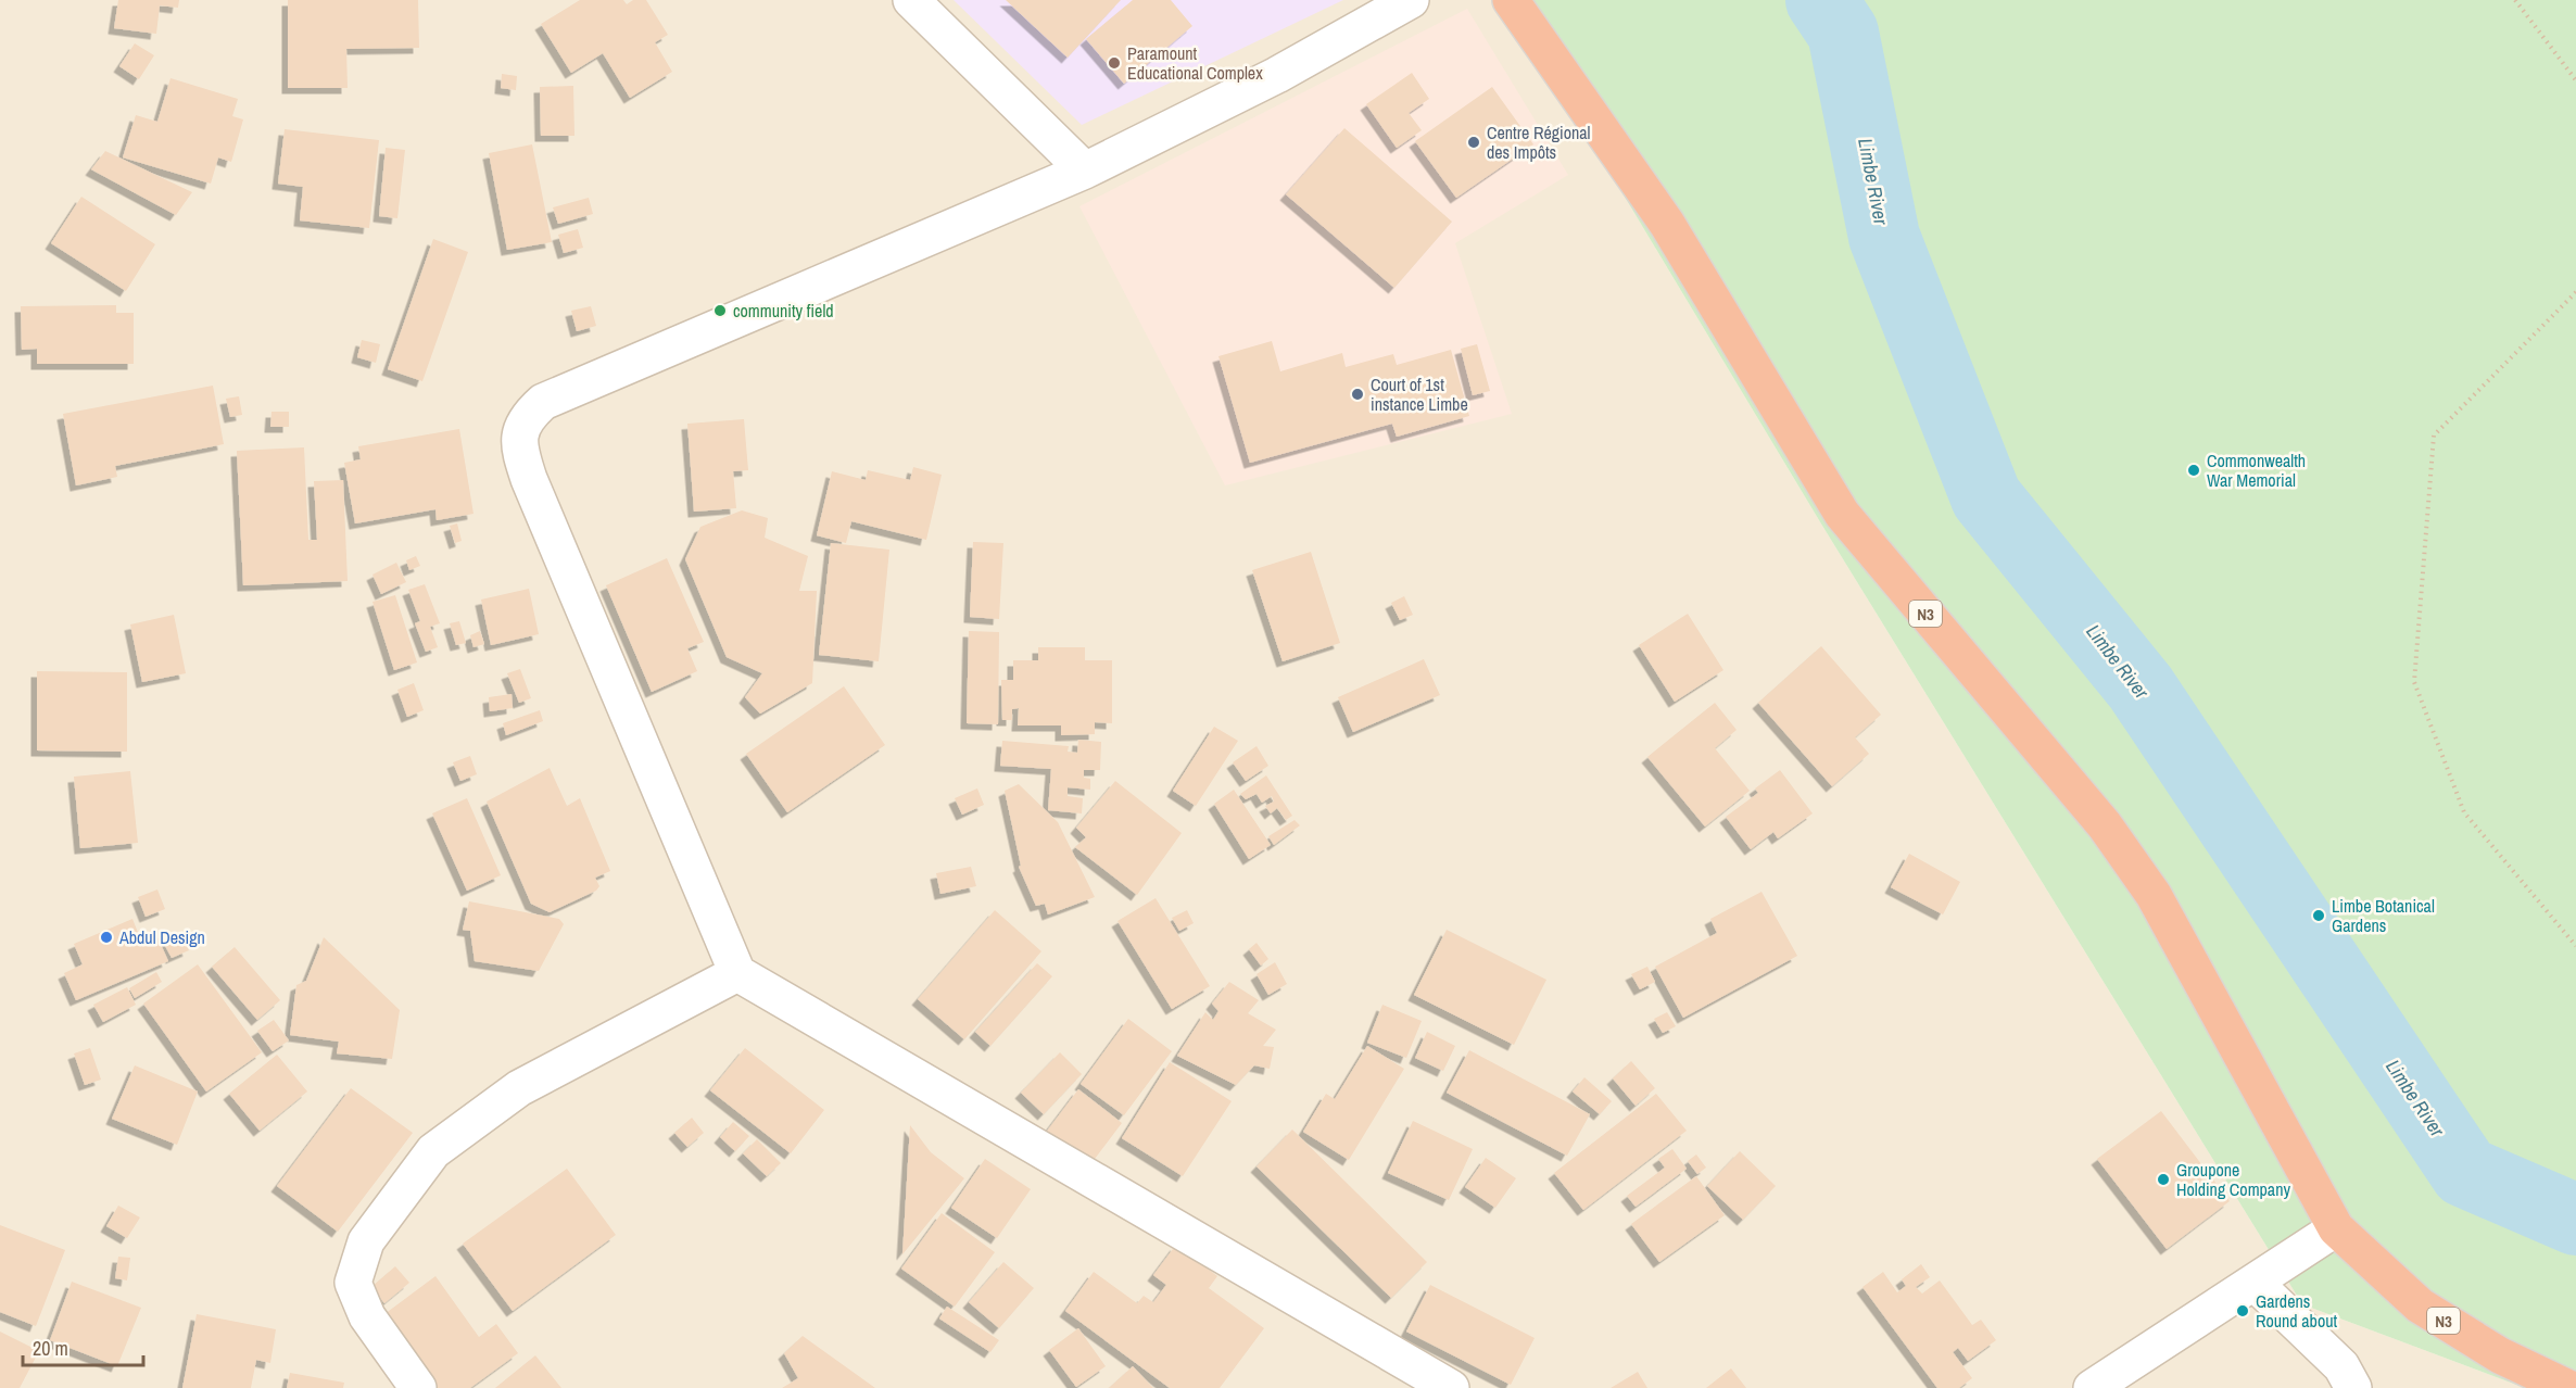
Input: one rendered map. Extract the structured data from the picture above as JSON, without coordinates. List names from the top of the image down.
{
  "streets": {
    "highway": ["N3"]
  },
  "water": ["Limbe River"],
  "places": [
    "Paramount Educational Complex",
    "Centre Régional des Impôts",
    "community field",
    "Court of 1st instance Limbe",
    "Commonwealth War Memorial",
    "Limbe Botanical Gardens",
    "Abdul Design",
    "Groupone Holding Company",
    "Gardens Round about"
  ],
  "scale_bar": "20 m"
}
